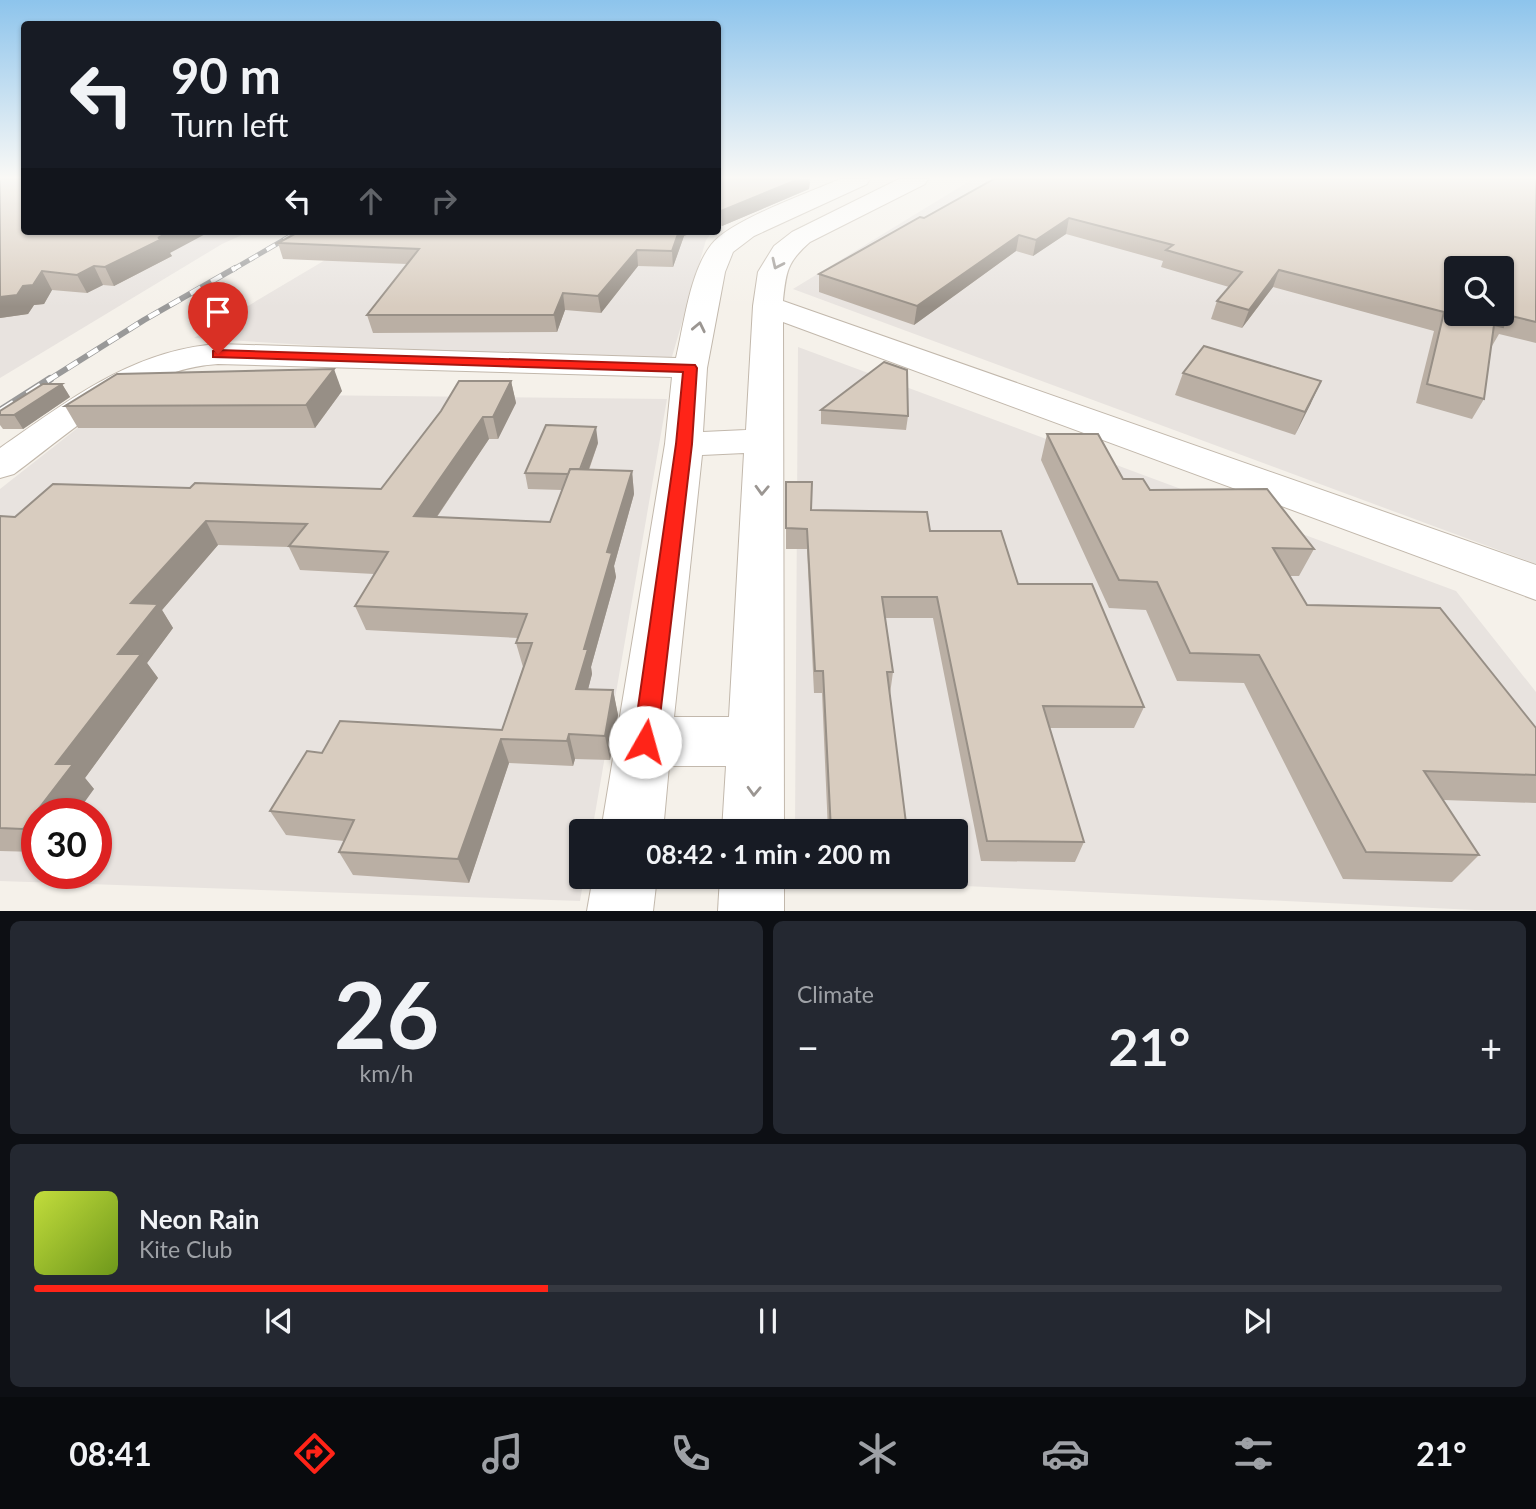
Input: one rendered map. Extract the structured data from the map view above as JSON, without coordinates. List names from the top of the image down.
{
  "page": {
    "turn": ["90 m", "Turn left"],
    "limit": "30",
    "trip": "08:42 · 1 min · 200 m",
    "tile": [
      ["26", "km/h"],
      "Climate"
    ],
    "heat": ["−", "21°", "+"],
    "song": ["Neon Rain", "Kite Club"],
    "tabs": ["08:41", "21°"]
  }
}
